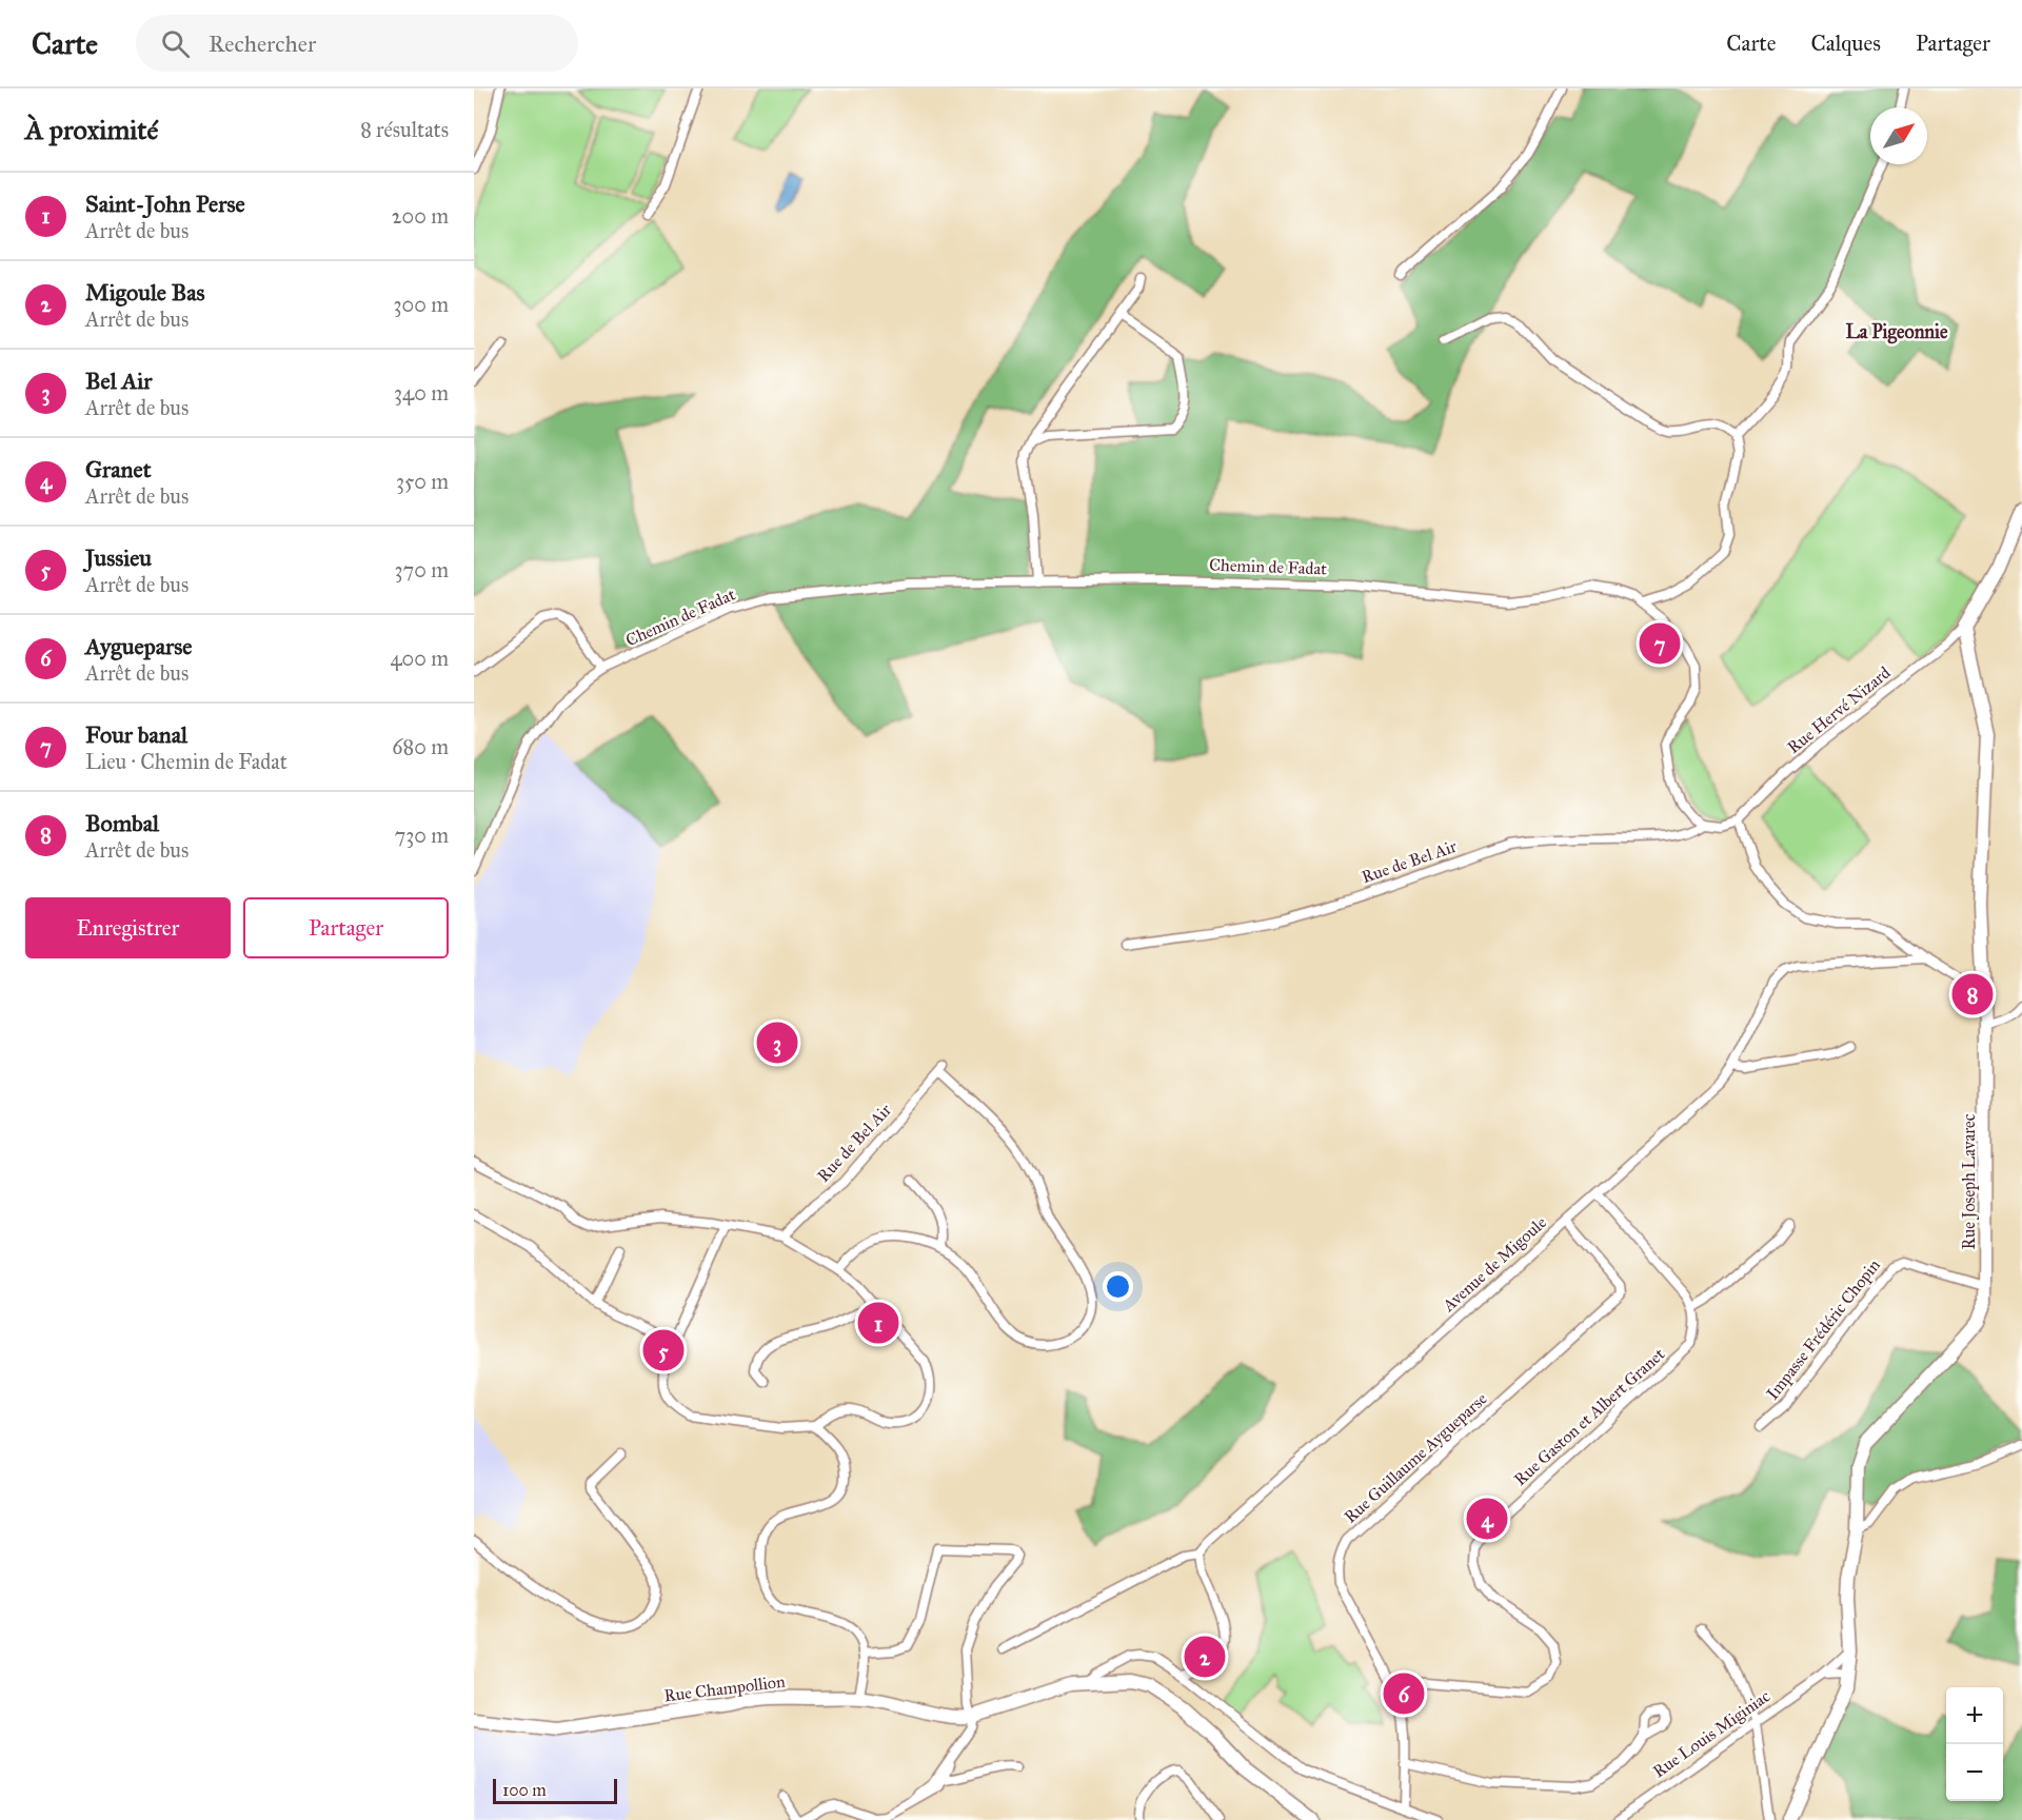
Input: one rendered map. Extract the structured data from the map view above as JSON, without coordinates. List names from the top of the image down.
{
  "streets": {
    "street": [
      "Chemin de Fadat",
      "Rue Hervé Nizard",
      "Rue de Bel Air",
      "Rue Joseph Lavarec",
      "Avenue de Migoule",
      "Impasse Frédéric Chopin",
      "Rue Gaston et Albert Granet",
      "Rue Guillaume Aygueparse",
      "Rue Champollion",
      "Rue Louis Miginiac"
    ]
  },
  "crossings": [
    ["Chemin de Fadat", "Rue de Bel Air"],
    ["Rue Hervé Nizard", "Rue Joseph Lavarec"],
    ["Rue Joseph Lavarec", "Impasse Frédéric Chopin"],
    ["Rue Joseph Lavarec", "Rue Louis Miginiac"],
    ["Avenue de Migoule", "Rue Guillaume Aygueparse"],
    ["Rue Gaston et Albert Granet", "Rue Guillaume Aygueparse"]
  ],
  "districts": ["La Pigeonnie"],
  "scale_bar": "100 m",
  "north": "top right",
  "page": {
    "header": "Carte",
    "search": "Rechercher",
    "nav": ["Carte", "Calques", "Partager"],
    "heading": ["À proximité", "8 résultats"],
    "list": [
      {
        "mark": "1",
        "name": "Saint-John Perse",
        "note": "Arrêt de bus",
        "value": "200 m"
      },
      {
        "mark": "2",
        "name": "Migoule Bas",
        "note": "Arrêt de bus",
        "value": "300 m"
      },
      {
        "mark": "3",
        "name": "Bel Air",
        "note": "Arrêt de bus",
        "value": "340 m"
      },
      {
        "mark": "4",
        "name": "Granet",
        "note": "Arrêt de bus",
        "value": "350 m"
      },
      {
        "mark": "5",
        "name": "Jussieu",
        "note": "Arrêt de bus",
        "value": "370 m"
      },
      {
        "mark": "6",
        "name": "Aygueparse",
        "note": "Arrêt de bus",
        "value": "400 m"
      },
      {
        "mark": "7",
        "name": "Four banal",
        "note": "Lieu · Chemin de Fadat",
        "value": "680 m"
      },
      {
        "mark": "8",
        "name": "Bombal",
        "note": "Arrêt de bus",
        "value": "730 m"
      }
    ],
    "pins": [
      "7",
      "8",
      "3",
      "1",
      "5",
      "4",
      "2",
      "6"
    ],
    "buttons": ["Enregistrer", "Partager"],
    "map_buttons": ["+", "−"],
    "scale": "100 m"
  }
}
